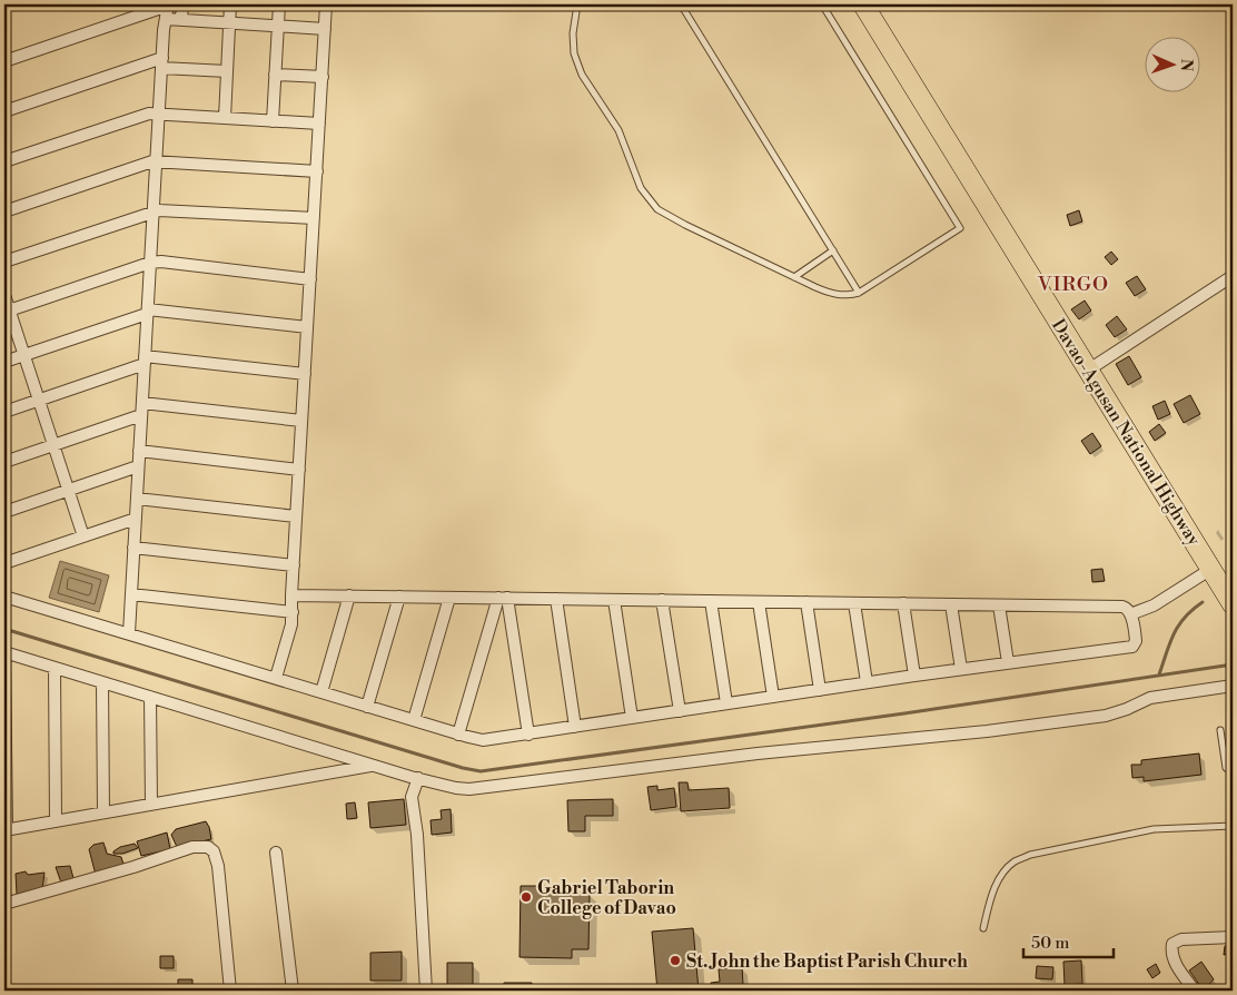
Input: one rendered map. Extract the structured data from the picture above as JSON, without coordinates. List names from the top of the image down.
{
  "streets": {
    "highway": ["Davao-Agusan National Highway"]
  },
  "districts": ["VIRGO"],
  "places": ["Gabriel Taborin College of Davao", "St. John the Baptist Parish Church"],
  "scale_bar": "50 m",
  "north": "right"
}
